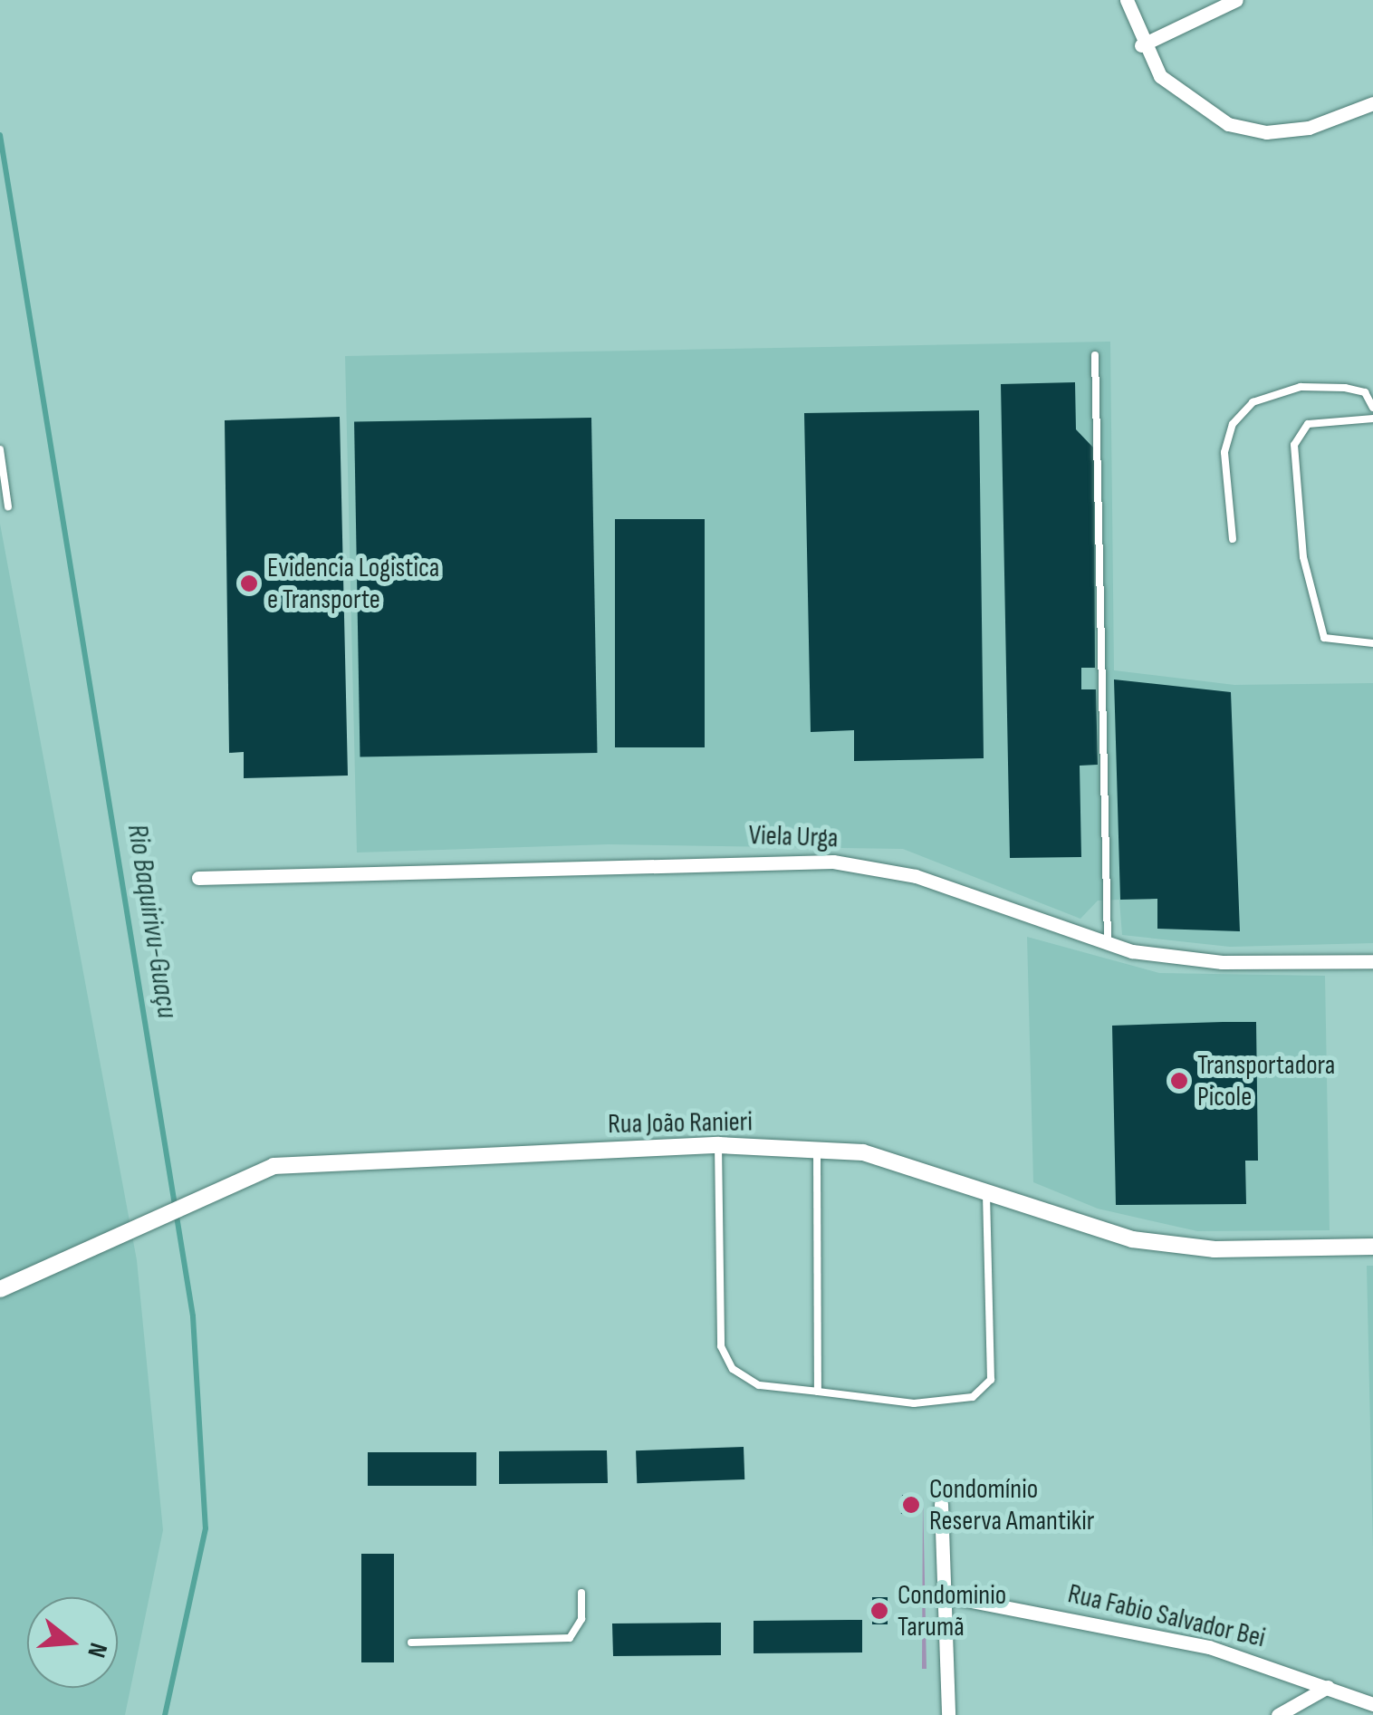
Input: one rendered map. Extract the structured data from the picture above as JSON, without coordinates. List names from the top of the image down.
{
  "streets": {
    "street": ["Viela Urga", "Rua João Ranieri", "Rua Fabio Salvador Bei"]
  },
  "water": ["Rio Baquirivu-Guaçu"],
  "places": [
    "Evidencia Logistica e Transporte",
    "Transportadora Picole",
    "Condomínio Reserva Amantikir",
    "Condominio Tarumã"
  ],
  "north": "right"
}
